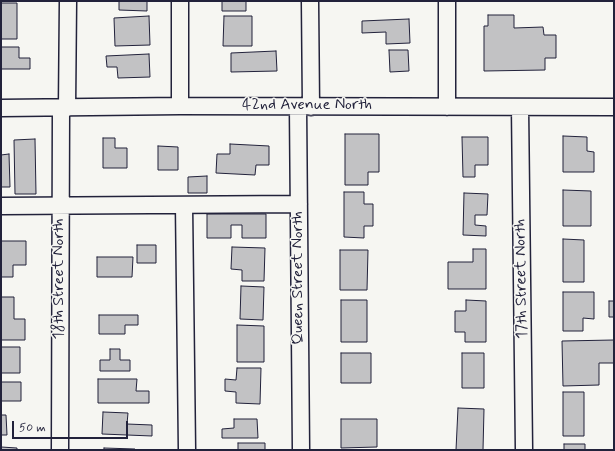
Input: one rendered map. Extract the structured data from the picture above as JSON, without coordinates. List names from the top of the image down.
{
  "streets": {
    "street": [
      "42nd Avenue North",
      "Queen Street North",
      "18th Street North",
      "17th Street North"
    ]
  },
  "crossings": [
    ["42nd Avenue North", "Queen Street North"],
    ["42nd Avenue North", "18th Street North"],
    ["42nd Avenue North", "17th Street North"]
  ],
  "scale_bar": "50 m"
}
